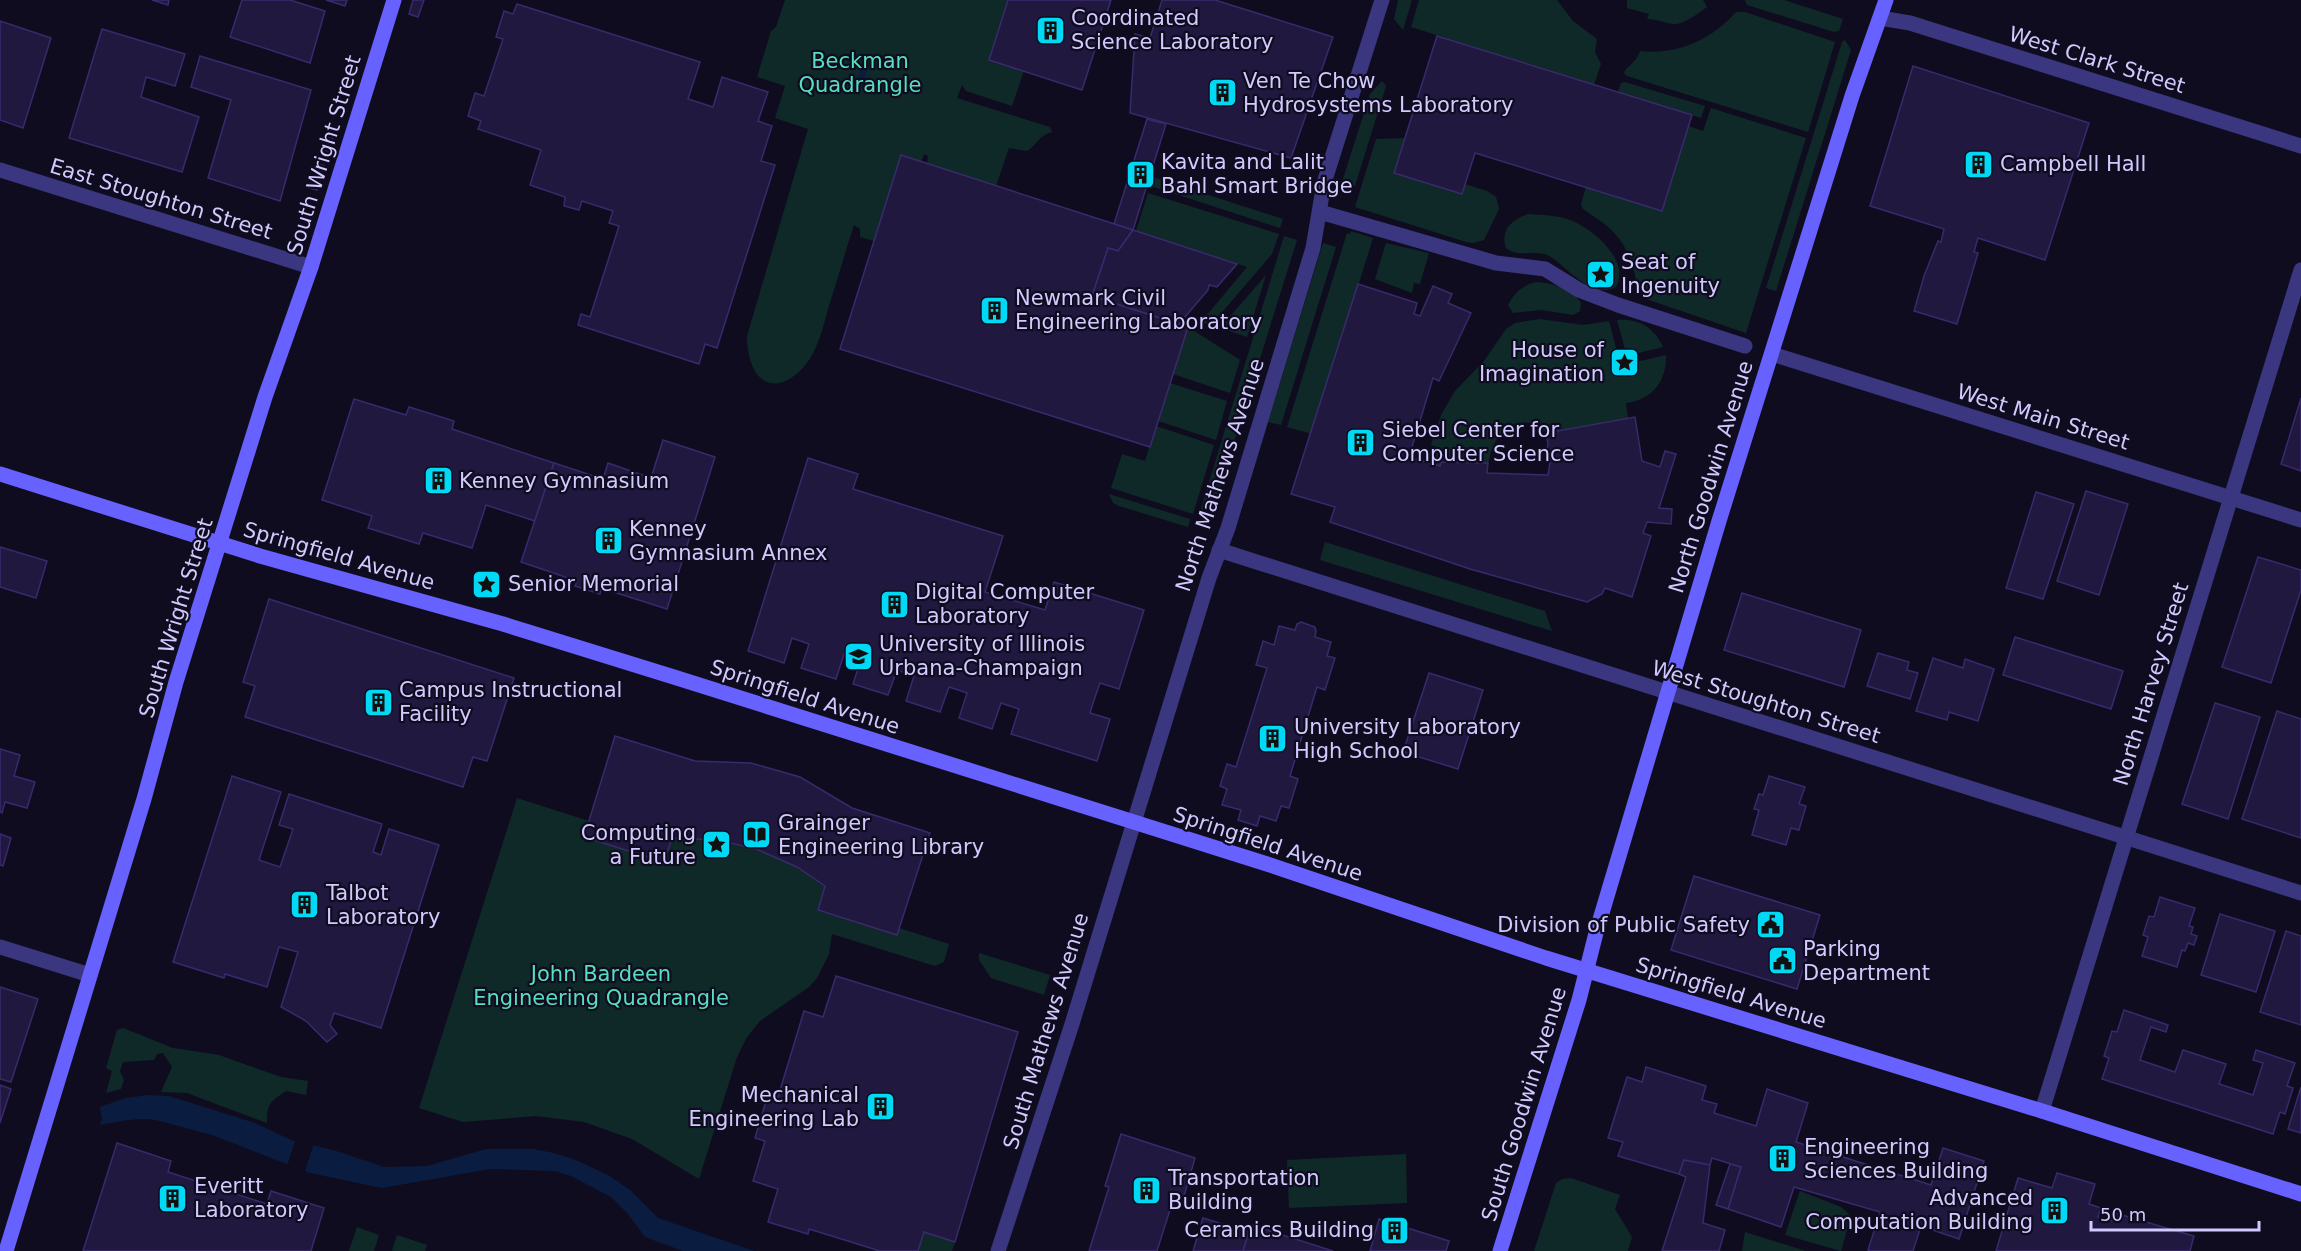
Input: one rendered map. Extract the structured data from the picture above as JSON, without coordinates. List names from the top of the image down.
{
  "streets": {
    "street": [
      "West Clark Street",
      "South Wright Street",
      "East Stoughton Street",
      "West Main Street",
      "North Mathews Avenue",
      "North Goodwin Avenue",
      "Springfield Avenue",
      "North Harvey Street",
      "West Stoughton Street",
      "South Mathews Avenue",
      "South Goodwin Avenue"
    ]
  },
  "crossings": [
    ["West Clark Street", "North Goodwin Avenue"],
    ["South Wright Street", "East Stoughton Street"],
    ["South Wright Street", "Springfield Avenue"],
    ["West Main Street", "North Goodwin Avenue"],
    ["West Main Street", "North Harvey Street"],
    ["North Mathews Avenue", "Springfield Avenue"],
    ["North Mathews Avenue", "West Stoughton Street"],
    ["North Mathews Avenue", "South Mathews Avenue"],
    ["North Goodwin Avenue", "Springfield Avenue"],
    ["North Goodwin Avenue", "West Stoughton Street"],
    ["North Goodwin Avenue", "South Goodwin Avenue"],
    ["Springfield Avenue", "North Harvey Street"],
    ["Springfield Avenue", "South Mathews Avenue"],
    ["Springfield Avenue", "South Goodwin Avenue"],
    ["North Harvey Street", "West Stoughton Street"]
  ],
  "parks": ["Beckman Quadrangle", "John Bardeen Engineering Quadrangle"],
  "places": {
    "building": [
      "Coordinated Science Laboratory",
      "Ven Te Chow Hydrosystems Laboratory",
      "Campbell Hall",
      "Kavita and Lalit Bahl Smart Bridge",
      "Newmark Civil Engineering Laboratory",
      "Siebel Center for Computer Science",
      "Kenney Gymnasium",
      "Kenney Gymnasium Annex",
      "Digital Computer Laboratory",
      "Campus Instructional Facility",
      "University Laboratory High School",
      "Talbot Laboratory",
      "Mechanical Engineering Lab",
      "Engineering Sciences Building",
      "Transportation Building",
      "Everitt Laboratory",
      "Advanced Computation Building",
      "Ceramics Building"
    ],
    "place": [
      "Seat of Ingenuity",
      "House of Imagination",
      "Senior Memorial",
      "Computing a Future"
    ],
    "school or university": ["University of Illinois Urbana-Champaign"],
    "library": ["Grainger Engineering Library"],
    "public building": ["Division of Public Safety", "Parking Department"]
  },
  "scale_bar": "50 m"
}
